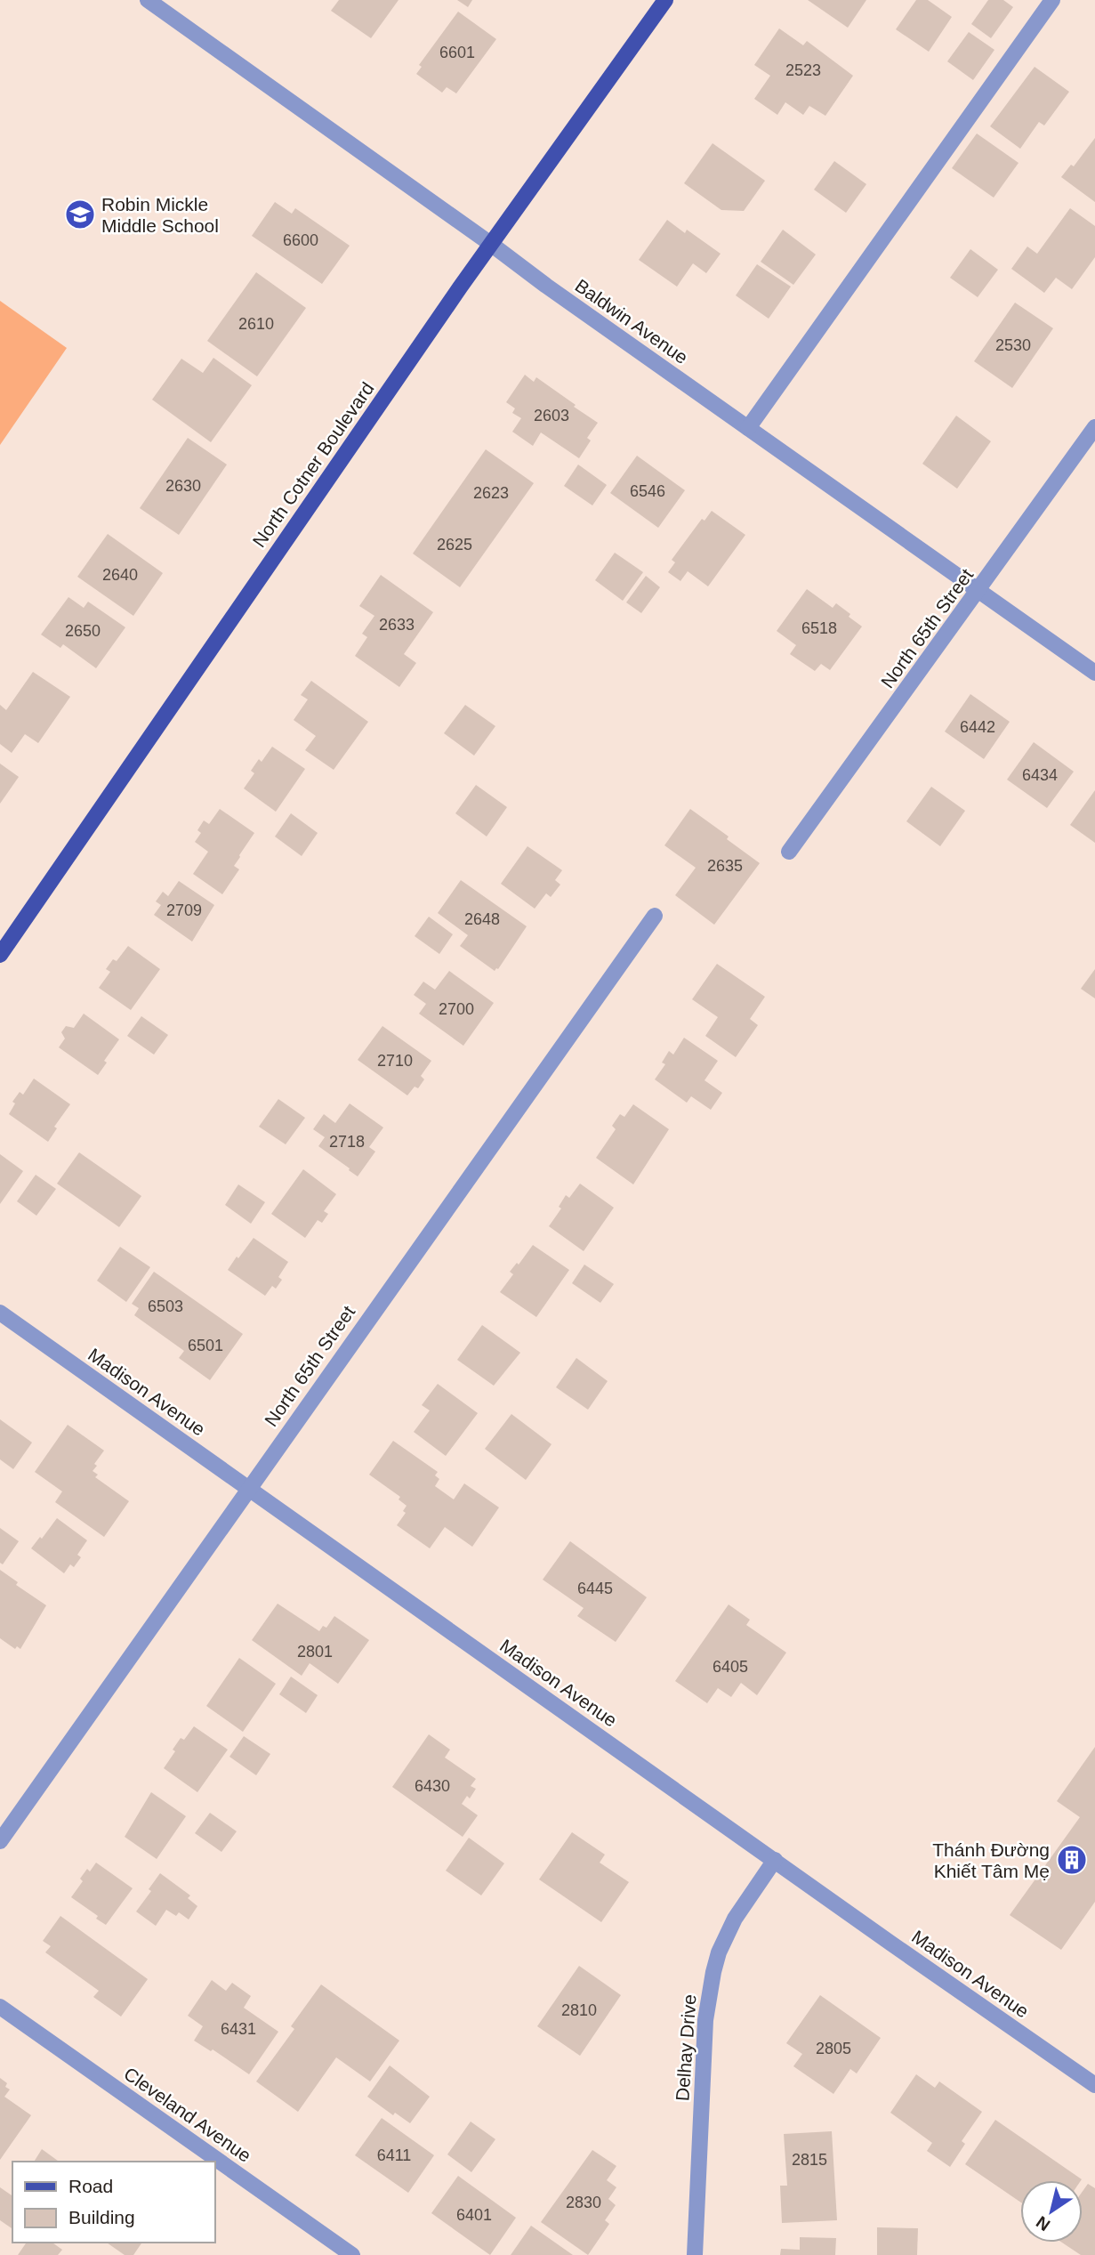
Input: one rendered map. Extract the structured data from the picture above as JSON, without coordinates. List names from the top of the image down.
{
  "streets": {
    "main road": ["North Cotner Boulevard"],
    "street": [
      "Baldwin Avenue",
      "North 65th Street",
      "Madison Avenue",
      "Delhay Drive",
      "Cleveland Avenue"
    ]
  },
  "crossings": [
    ["Baldwin Avenue", "North Cotner Boulevard"],
    ["Baldwin Avenue", "North 65th Street"],
    ["North 65th Street", "Madison Avenue"],
    ["Madison Avenue", "Delhay Drive"]
  ],
  "places": {
    "school or university": ["Robin Mickle Middle School"],
    "building": ["Thánh Đường Khiết Tâm Mẹ"]
  },
  "house_numbers": [
    "6601",
    "2523",
    "6600",
    "2610",
    "2530",
    "2603",
    "2630",
    "6546",
    "2623",
    "2625",
    "2640",
    "2633",
    "6518",
    "2650",
    "6442",
    "6434",
    "2635",
    "2709",
    "2648",
    "2700",
    "2710",
    "2718",
    "6503",
    "6501",
    "6445",
    "2801",
    "6405",
    "6430",
    "2810",
    "6431",
    "2805",
    "6411",
    "2815",
    "2830",
    "6401"
  ],
  "legend": ["Road", "Building"],
  "north": "bottom left"
}
